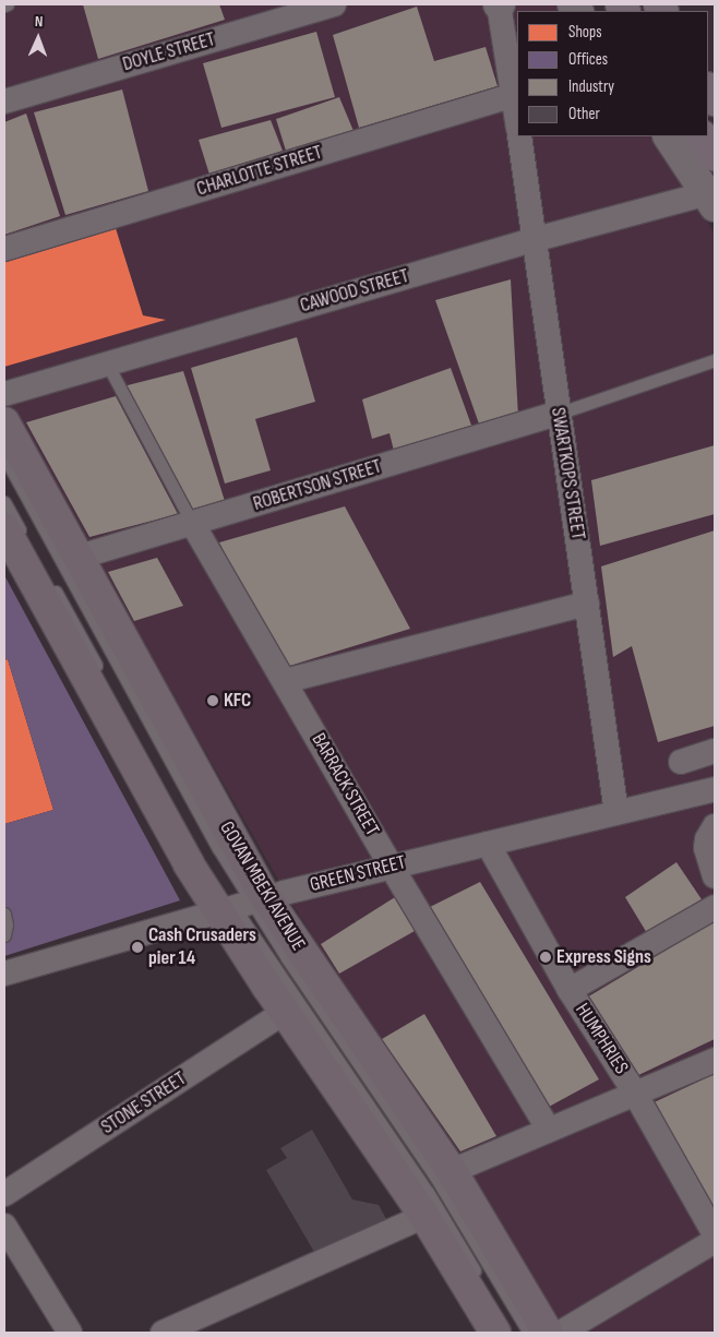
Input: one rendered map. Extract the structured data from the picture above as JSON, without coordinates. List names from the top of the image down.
{
  "streets": {
    "main road": ["GOVAN MBEKI AVENUE"],
    "street": [
      "DOYLE STREET",
      "CHARLOTTE STREET",
      "CAWOOD STREET",
      "SWARTKOPS STREET",
      "ROBERTSON STREET",
      "BARRACK STREET",
      "GREEN STREET",
      "HUMPHRIES",
      "STONE STREET"
    ]
  },
  "crossings": [
    ["CAWOOD STREET", "SWARTKOPS STREET"],
    ["SWARTKOPS STREET", "ROBERTSON STREET"],
    ["SWARTKOPS STREET", "GREEN STREET"],
    ["ROBERTSON STREET", "BARRACK STREET"],
    ["ROBERTSON STREET", "GOVAN MBEKI AVENUE"],
    ["BARRACK STREET", "GREEN STREET"],
    ["GREEN STREET", "GOVAN MBEKI AVENUE"],
    ["GREEN STREET", "HUMPHRIES"],
    ["GOVAN MBEKI AVENUE", "STONE STREET"]
  ],
  "places": ["KFC", "Cash Crusaders pier 14", "Express Signs"],
  "legend": [
    "Shops",
    "Offices",
    "Industry",
    "Other"
  ],
  "north": "top"
}
